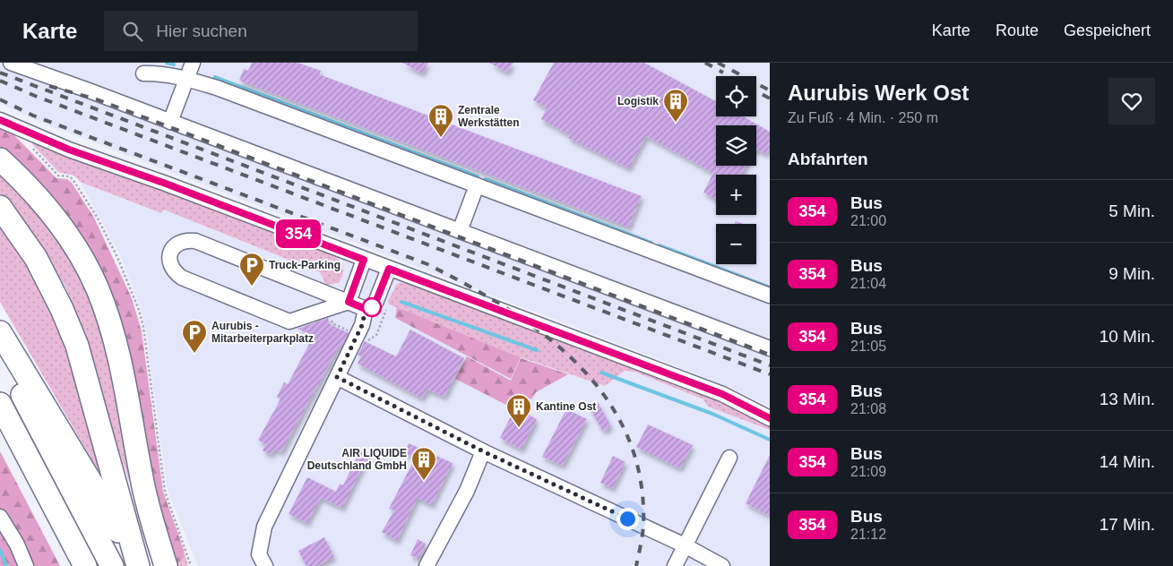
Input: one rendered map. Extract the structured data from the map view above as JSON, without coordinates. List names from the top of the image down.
{
  "places": {
    "building": [
      "Logistik",
      "Zentrale Werkstätten",
      "Kantine Ost",
      "AIR LIQUIDE Deutschland GmbH"
    ],
    "parking": ["Truck-Parking", "Aurubis - Mitarbeiterparkplatz"]
  },
  "lines": ["bus line 354"],
  "page": {
    "header": "Karte",
    "search": "Hier suchen",
    "nav": ["Karte", "Route", "Gespeichert"],
    "on_map": "354",
    "heading": [
      ["Aurubis Werk Ost", "Zu Fuß · 4 Min. · 250 m"],
      "Abfahrten"
    ],
    "map_buttons": ["+", "−"],
    "list": [
      {
        "mark": "354",
        "name": "Bus",
        "note": "21:00",
        "value": "5 Min."
      },
      {
        "mark": "354",
        "name": "Bus",
        "note": "21:04",
        "value": "9 Min."
      },
      {
        "mark": "354",
        "name": "Bus",
        "note": "21:05",
        "value": "10 Min."
      },
      {
        "mark": "354",
        "name": "Bus",
        "note": "21:08",
        "value": "13 Min."
      },
      {
        "mark": "354",
        "name": "Bus",
        "note": "21:09",
        "value": "14 Min."
      },
      {
        "mark": "354",
        "name": "Bus",
        "note": "21:12",
        "value": "17 Min."
      }
    ]
  }
}
